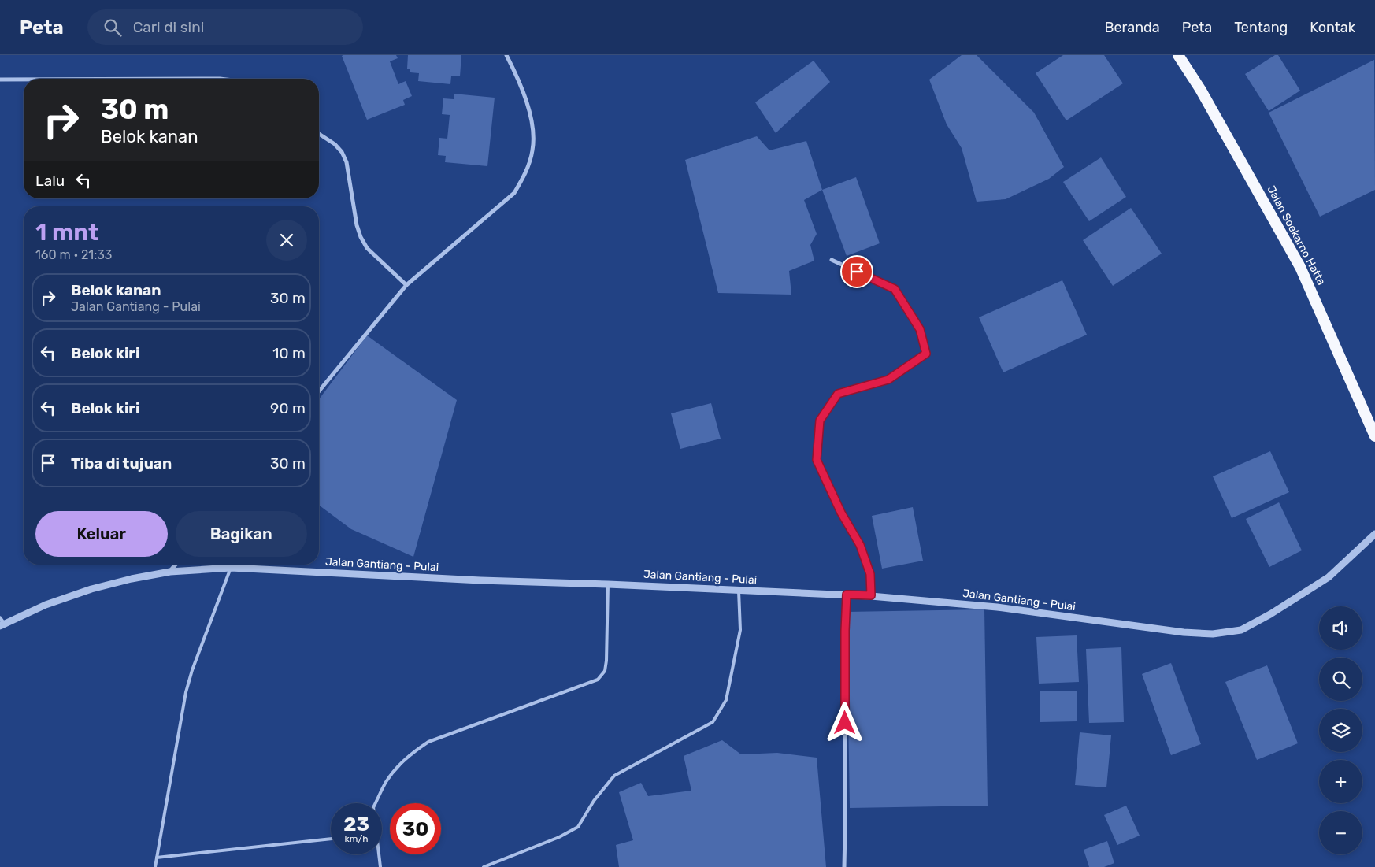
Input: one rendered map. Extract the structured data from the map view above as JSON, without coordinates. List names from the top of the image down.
{
  "streets": {
    "highway": ["Jalan Soekarno Hatta"],
    "street": ["Jalan Gantiang - Pulai"]
  },
  "page": {
    "header": "Peta",
    "search": "Cari di sini",
    "nav": [
      "Beranda",
      "Peta",
      "Tentang",
      "Kontak"
    ],
    "turn": ["30 m", "Belok kanan"],
    "then": "Lalu",
    "heading": ["1 mnt", "160 m · 21:33"],
    "list": [
      {
        "name": "Belok kanan",
        "note": "Jalan Gantiang - Pulai",
        "value": "30 m"
      },
      {
        "name": "Belok kiri",
        "value": "10 m"
      },
      {
        "name": "Belok kiri",
        "value": "90 m"
      },
      {
        "name": "Tiba di tujuan",
        "value": "30 m"
      }
    ],
    "buttons": ["Keluar", "Bagikan"],
    "map_buttons": ["+", "−"],
    "speed": "23 km/h",
    "limit": "30"
  }
}
